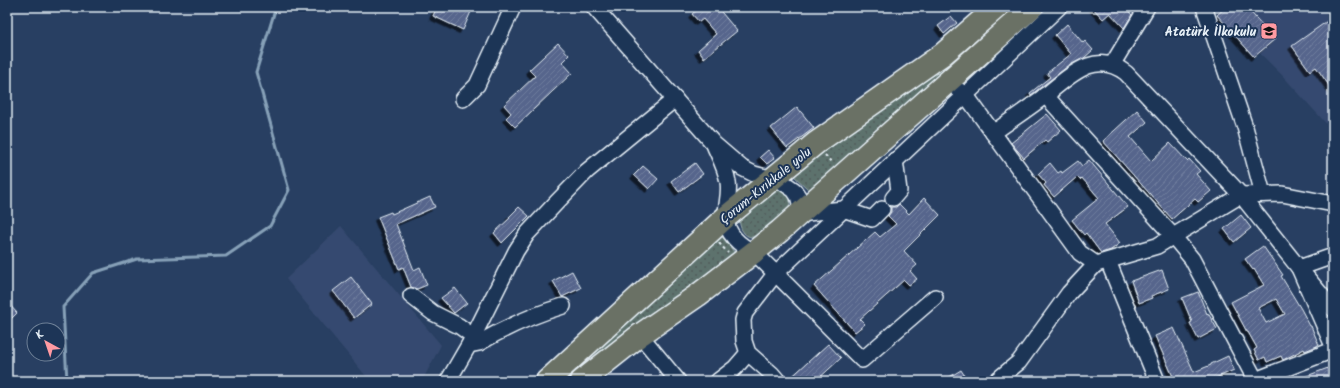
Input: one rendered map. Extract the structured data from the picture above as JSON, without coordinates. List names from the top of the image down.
{
  "streets": {
    "highway": ["Çorum-Kırıkkale yolu"]
  },
  "places": {
    "school or university": ["Atatürk İlkokulu"]
  },
  "north": "top left"
}
